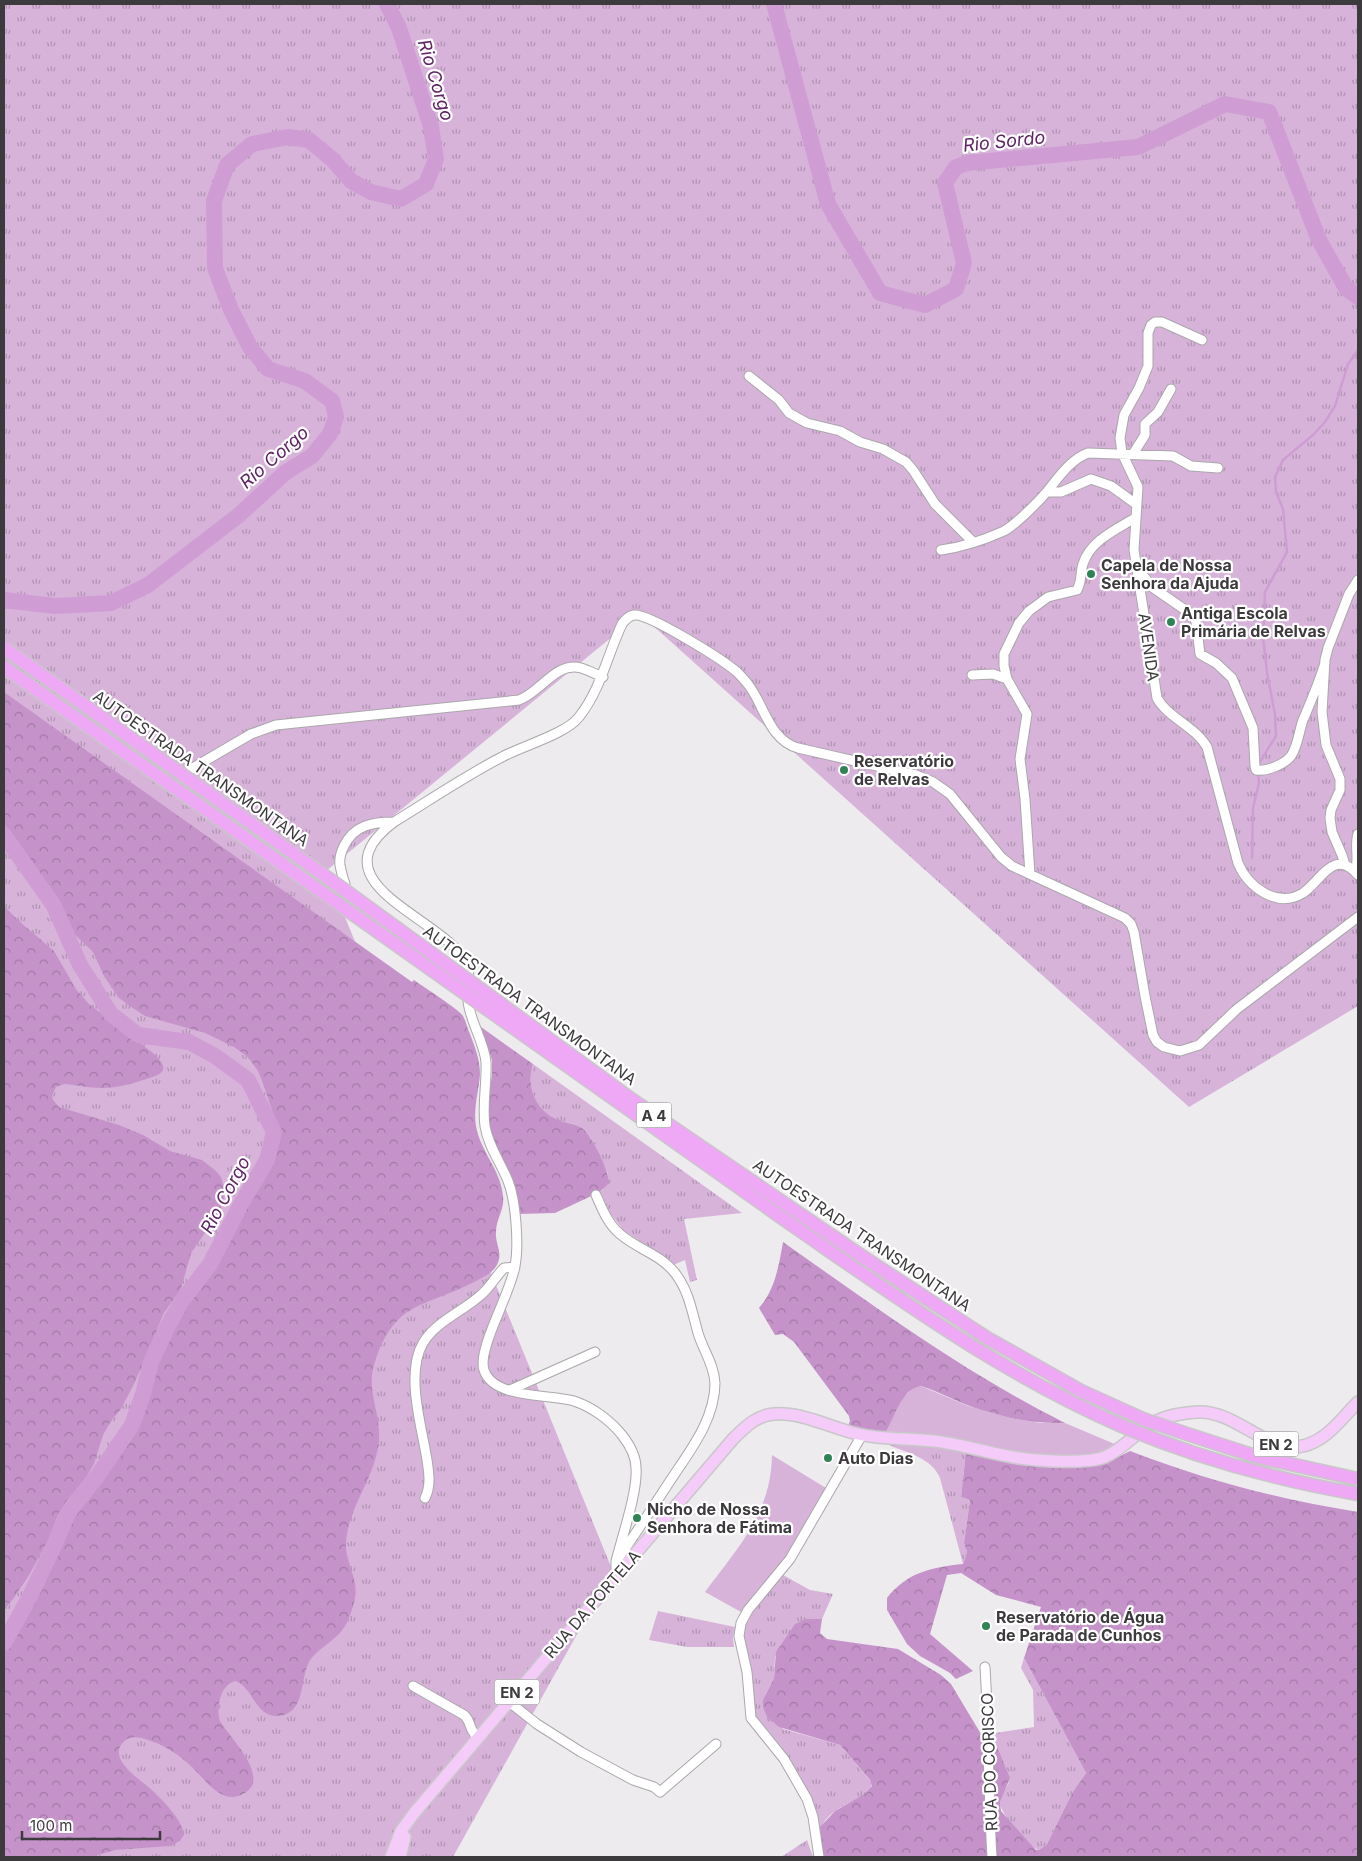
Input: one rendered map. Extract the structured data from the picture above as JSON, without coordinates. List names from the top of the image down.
{
  "streets": {
    "highway": ["AUTOESTRADA TRANSMONTANA", "A 4"],
    "main road": ["EN 2", "RUA DA PORTELA"],
    "street": ["AVENIDA", "RUA DO CORISCO"]
  },
  "water": ["Rio Corgo", "Rio Sordo"],
  "places": [
    "Capela de Nossa Senhora da Ajuda",
    "Antiga Escola Primária de Relvas",
    "Reservatório de Relvas",
    "Auto Dias",
    "Nicho de Nossa Senhora de Fátima",
    "Reservatório de Água de Parada de Cunhos"
  ],
  "scale_bar": "100 m"
}
